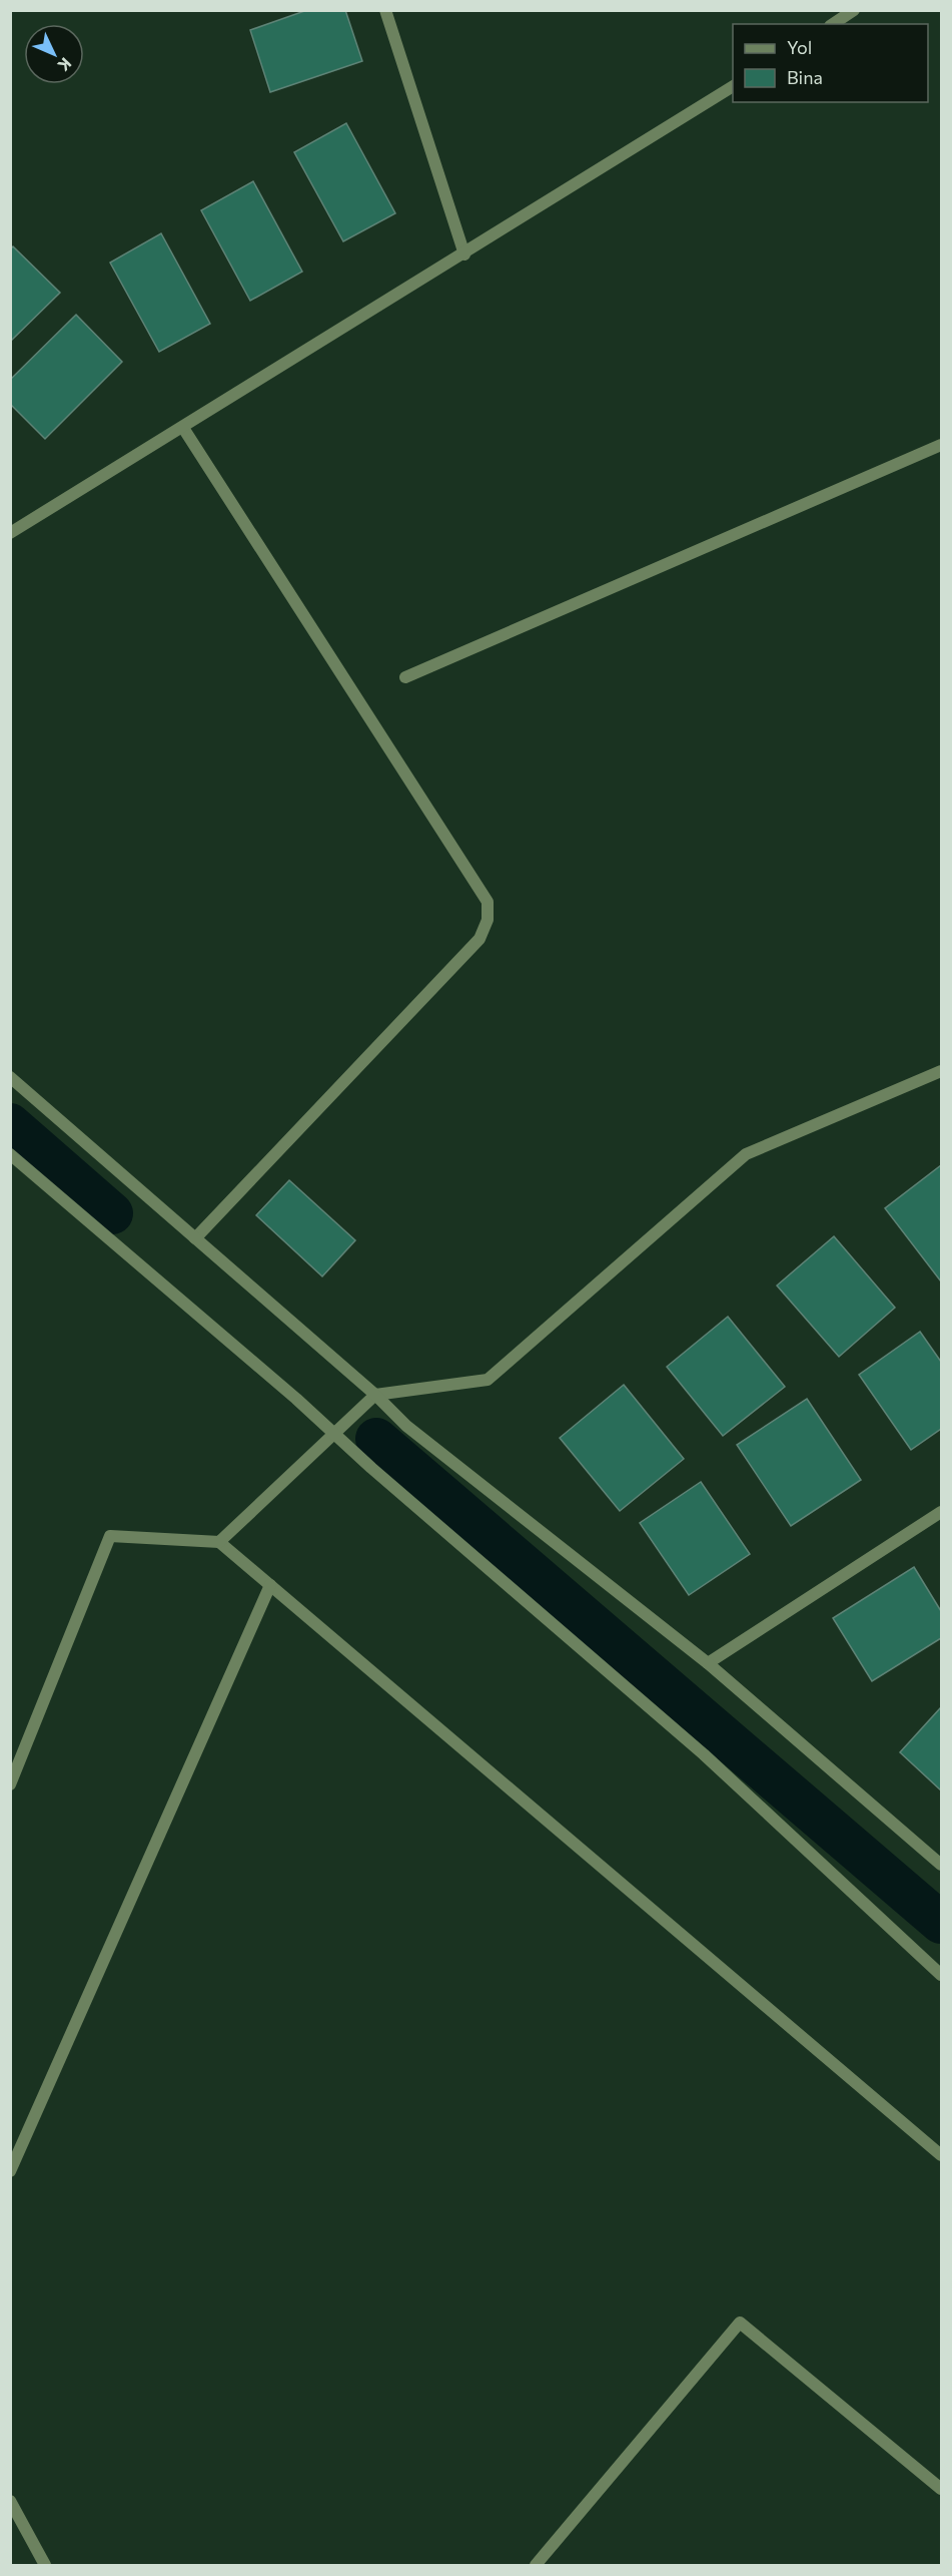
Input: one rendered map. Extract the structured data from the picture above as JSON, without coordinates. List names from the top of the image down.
{
  "legend": ["Yol", "Bina"],
  "north": "bottom right"
}
